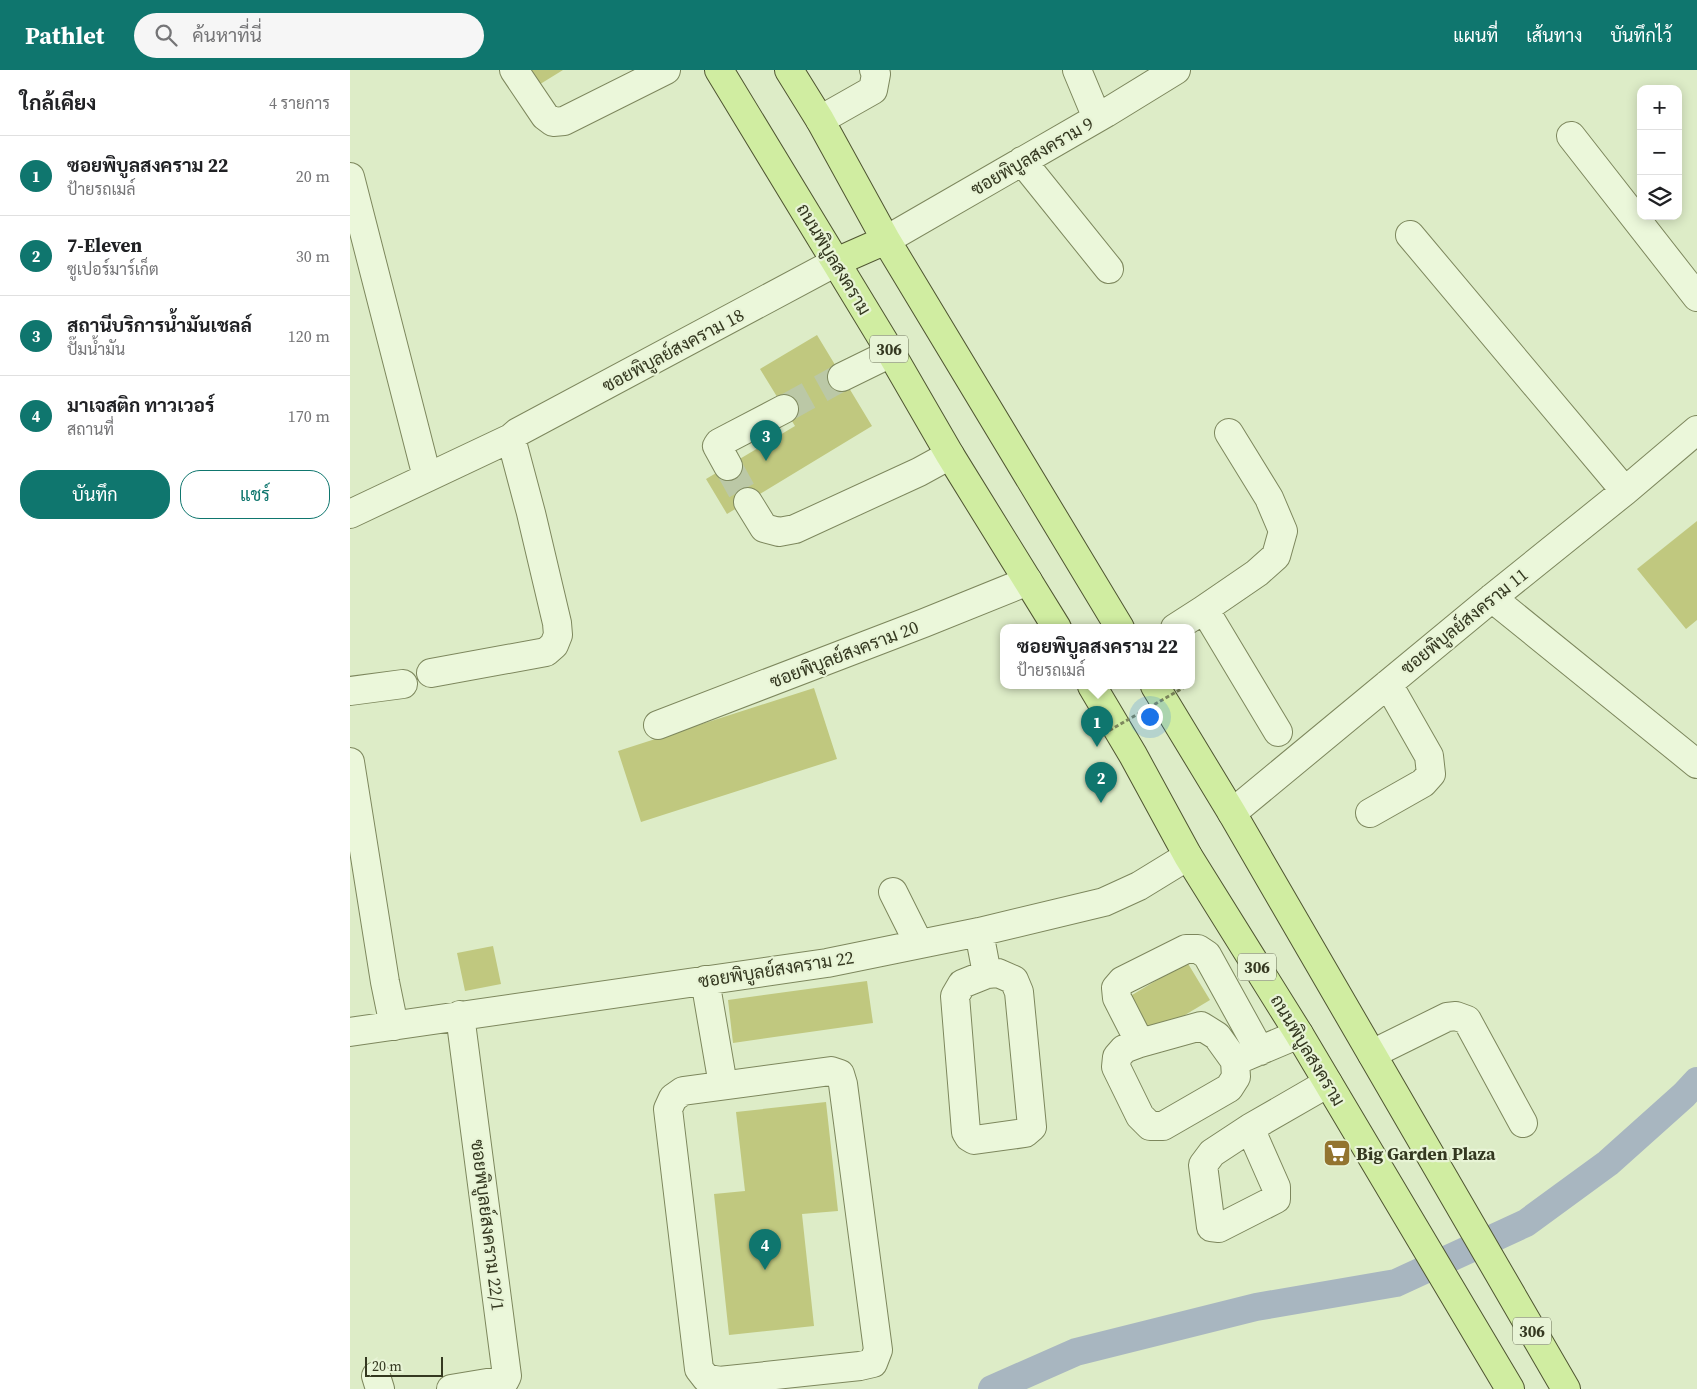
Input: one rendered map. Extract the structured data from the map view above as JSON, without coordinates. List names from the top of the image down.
{
  "streets": {
    "main road": ["ถนนพิบูลสงคราม", "306"],
    "street": [
      "ซอยพิบูลสงคราม 9",
      "ซอยพิบูลย์สงคราม 18",
      "ซอยพิบูลย์สงคราม 11",
      "ซอยพิบูลย์สงคราม 20",
      "ซอยพิบูลย์สงคราม 22",
      "ซอยพิบูลย์สงคราม 22/1"
    ]
  },
  "crossings": [
    ["ถนนพิบูลสงคราม", "ซอยพิบูลย์สงคราม 18"],
    ["ถนนพิบูลสงคราม", "ซอยพิบูลย์สงคราม 20"],
    ["ถนนพิบูลสงคราม", "ซอยพิบูลย์สงคราม 22"],
    ["306", "ซอยพิบูลย์สงคราม 11"],
    ["ซอยพิบูลย์สงคราม 22", "ซอยพิบูลย์สงคราม 22/1"]
  ],
  "places": {
    "supermarket": ["Big Garden Plaza"]
  },
  "scale_bar": "20 m",
  "page": {
    "header": "Pathlet",
    "search": "ค้นหาที่นี่",
    "nav": ["แผนที่", "เส้นทาง", "บันทึกไว้"],
    "heading": ["ใกล้เคียง", "4 รายการ"],
    "map_buttons": ["+", "−"],
    "list": [
      {
        "mark": "1",
        "name": "ซอยพิบูลสงคราม 22",
        "note": "ป้ายรถเมล์",
        "value": "20 m"
      },
      {
        "mark": "2",
        "name": "7-Eleven",
        "note": "ซูเปอร์มาร์เก็ต",
        "value": "30 m"
      },
      {
        "mark": "3",
        "name": "สถานีบริการน้ำมันเชลล์",
        "note": "ปั๊มน้ำมัน",
        "value": "120 m"
      },
      {
        "mark": "4",
        "name": "มาเจสติก ทาวเวอร์",
        "note": "สถานที่",
        "value": "170 m"
      }
    ],
    "pins": [
      "3",
      "1",
      "2",
      "4"
    ],
    "buttons": ["บันทึก", "แชร์"],
    "popup": ["ซอยพิบูลสงคราม 22", "ป้ายรถเมล์"],
    "scale": "20 m"
  }
}
